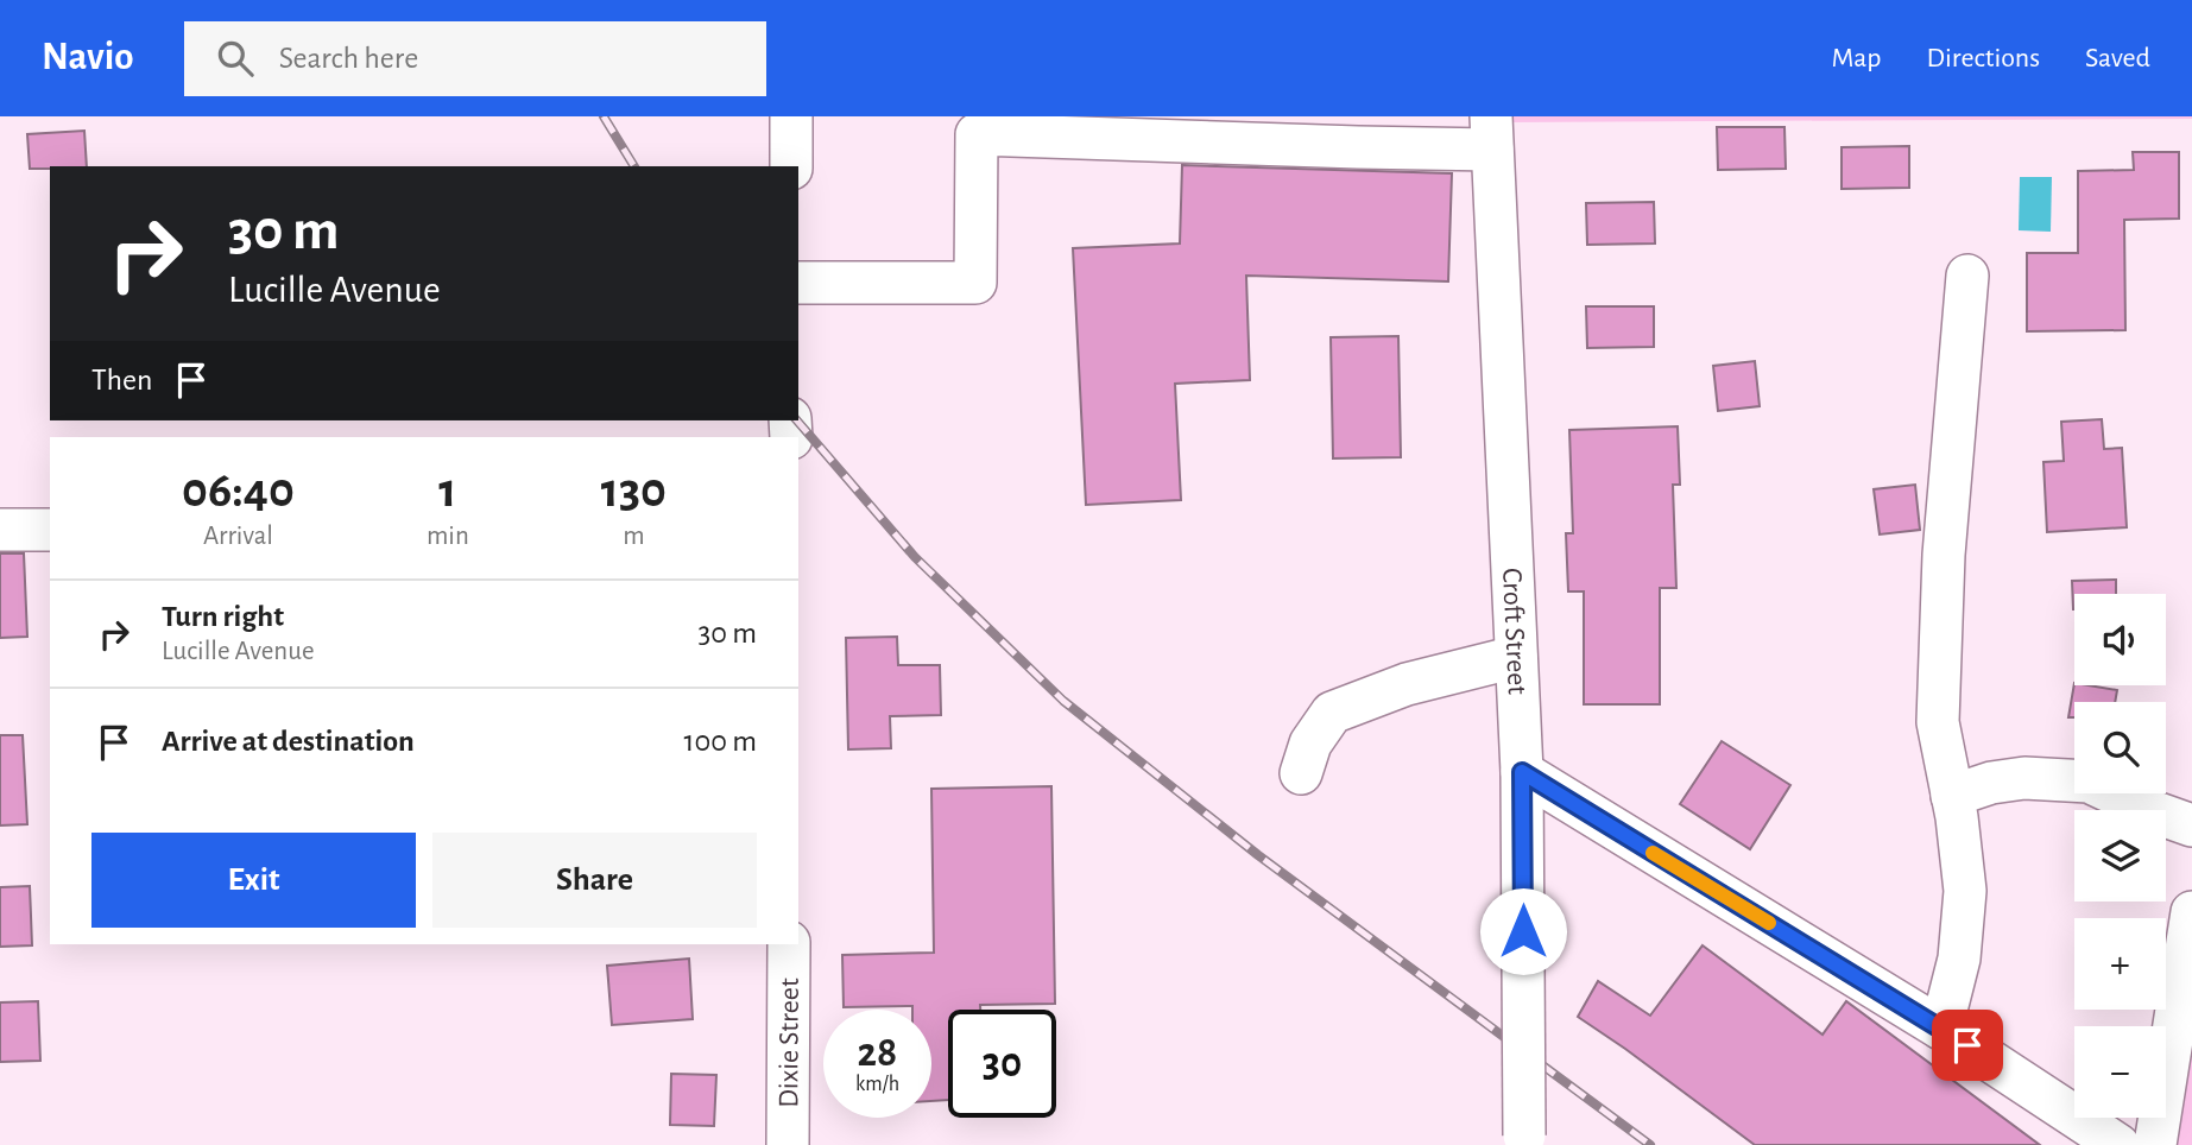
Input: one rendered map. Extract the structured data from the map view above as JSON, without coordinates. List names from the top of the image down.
{
  "streets": {
    "street": ["Croft Street", "Dixie Street"]
  },
  "page": {
    "header": "Navio",
    "search": "Search here",
    "nav": ["Map", "Directions", "Saved"],
    "turn": ["30 m", "Lucille Avenue"],
    "then": "Then",
    "eta": [
      "06:40",
      "Arrival",
      "1",
      "min",
      "130",
      "m"
    ],
    "list": [
      {
        "name": "Turn right",
        "note": "Lucille Avenue",
        "value": "30 m"
      },
      {
        "name": "Arrive at destination",
        "value": "100 m"
      }
    ],
    "map_buttons": ["+", "−"],
    "buttons": ["Exit", "Share"],
    "speed": "28 km/h",
    "limit": "30"
  }
}
